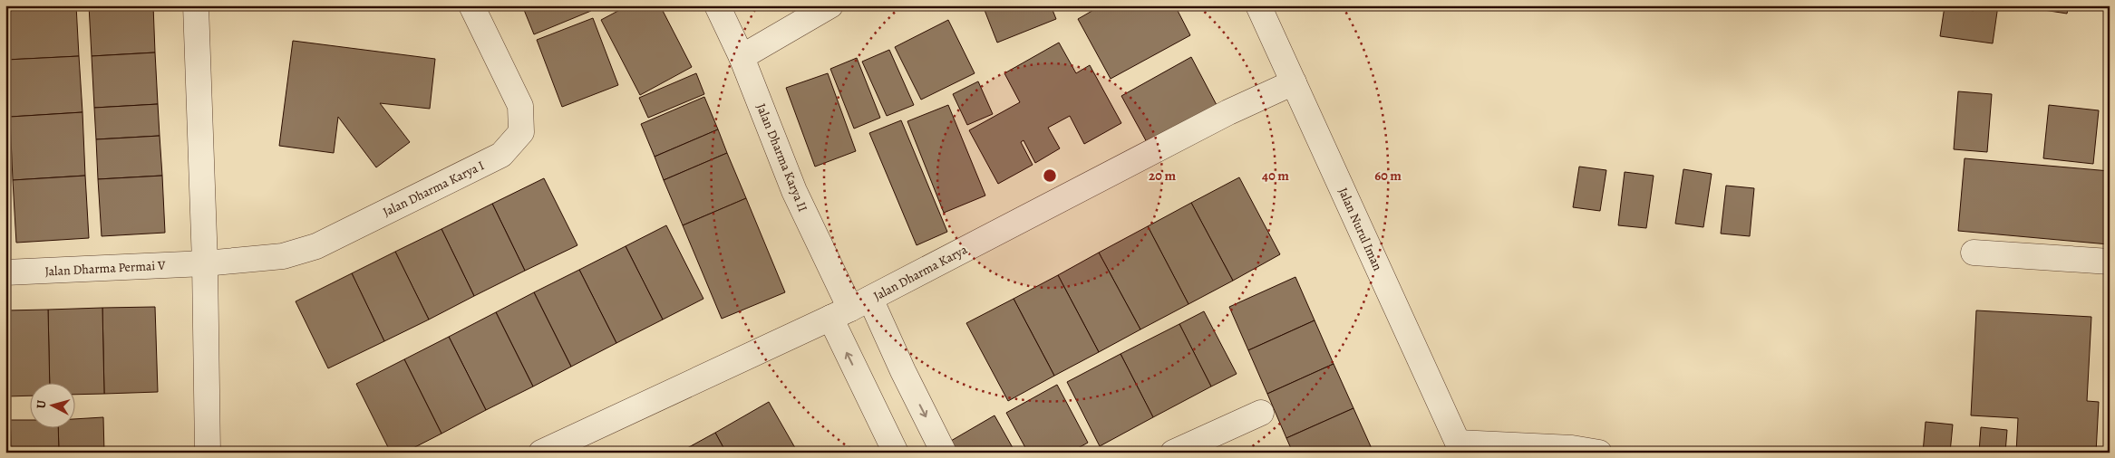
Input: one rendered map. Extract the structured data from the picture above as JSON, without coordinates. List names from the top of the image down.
{
  "streets": {
    "street": [
      "Jalan Dharma Karya II",
      "Jalan Dharma Karya I",
      "Jalan Nurul Iman",
      "Jalan Dharma Permai V",
      "Jalan Dharma Karya"
    ]
  },
  "crossings": [
    ["Jalan Dharma Karya II", "Jalan Dharma Karya"],
    ["Jalan Dharma Karya I", "Jalan Dharma Permai V"],
    ["Jalan Nurul Iman", "Jalan Dharma Karya"]
  ],
  "north": "left",
  "rings": ["20 m", "40 m", "60 m"]
}
